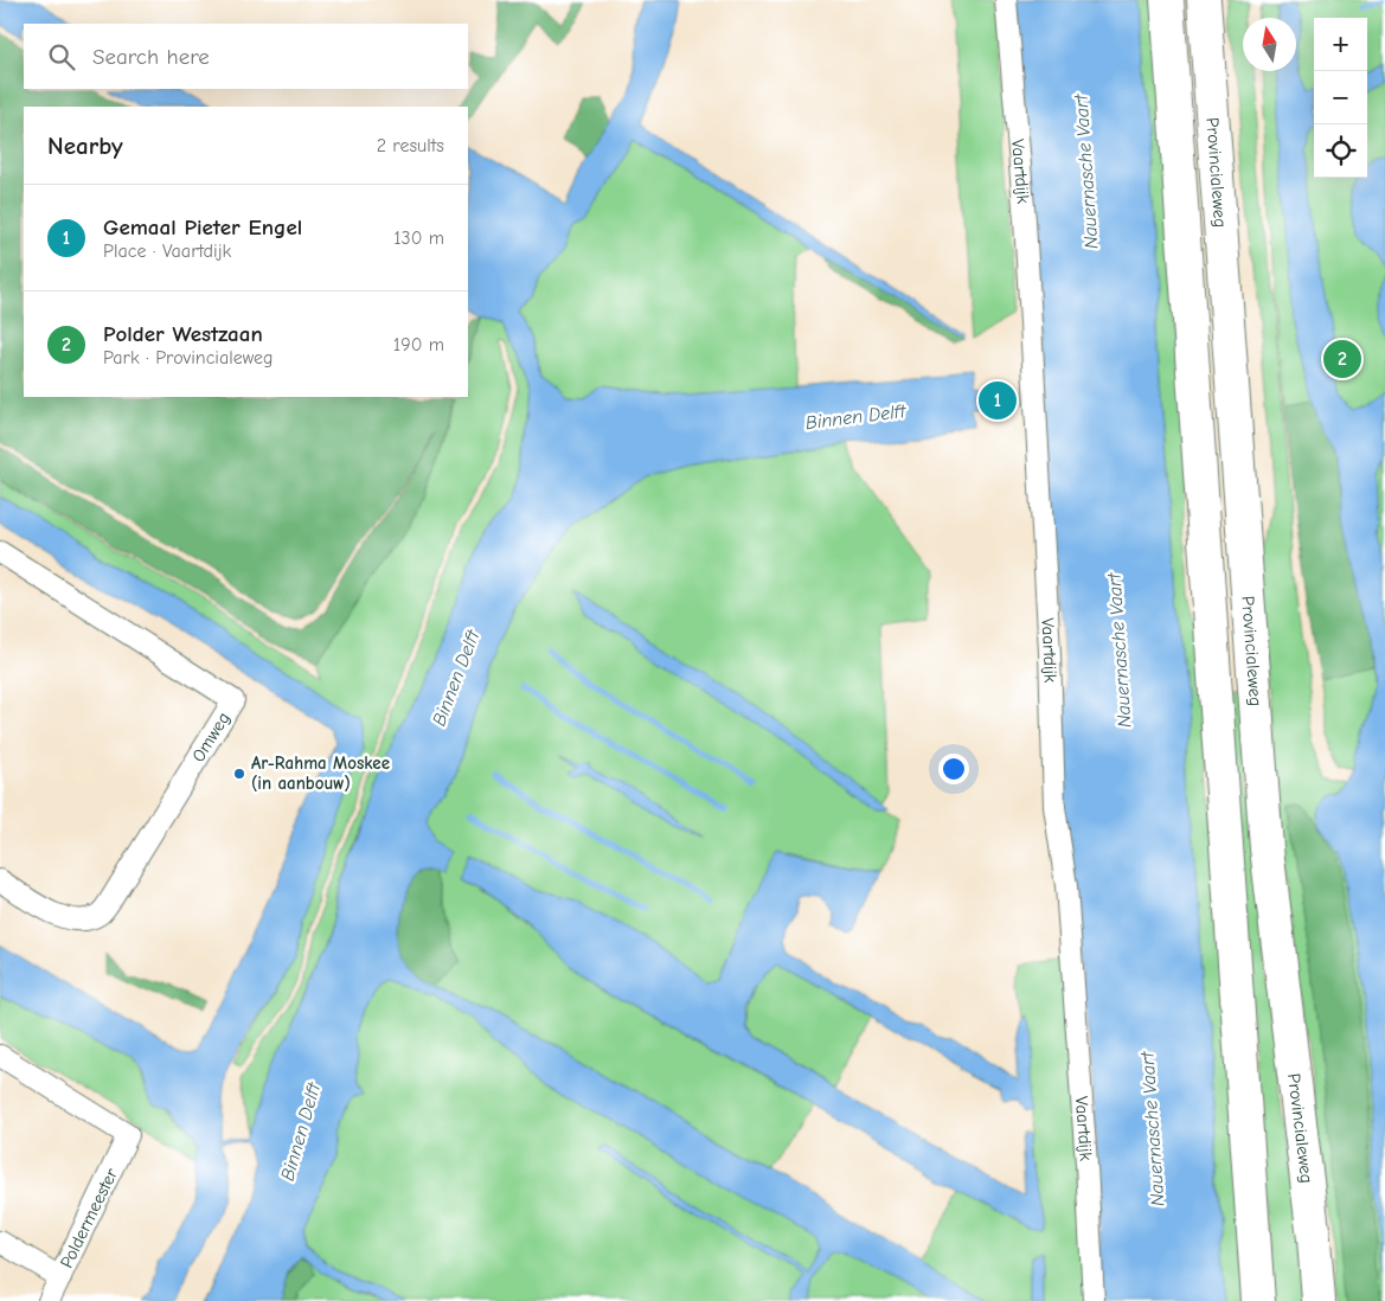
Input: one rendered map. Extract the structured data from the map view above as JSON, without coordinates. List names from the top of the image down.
{
  "streets": {
    "highway": ["Provincialeweg"],
    "street": ["Vaartdijk", "Omweg", "Poldermeester"]
  },
  "water": ["Nauernasche Vaart", "Binnen Delft"],
  "places": ["Ar-Rahma Moskee (in aanbouw)"],
  "north": "top",
  "page": {
    "map_buttons": ["+", "−"],
    "search": "Search here",
    "heading": ["Nearby", "2 results"],
    "list": [
      {
        "mark": "1",
        "name": "Gemaal Pieter Engel",
        "note": "Place · Vaartdijk",
        "value": "130 m"
      },
      {
        "mark": "2",
        "name": "Polder Westzaan",
        "note": "Park · Provincialeweg",
        "value": "190 m"
      }
    ],
    "pins": ["2", "1"]
  }
}
